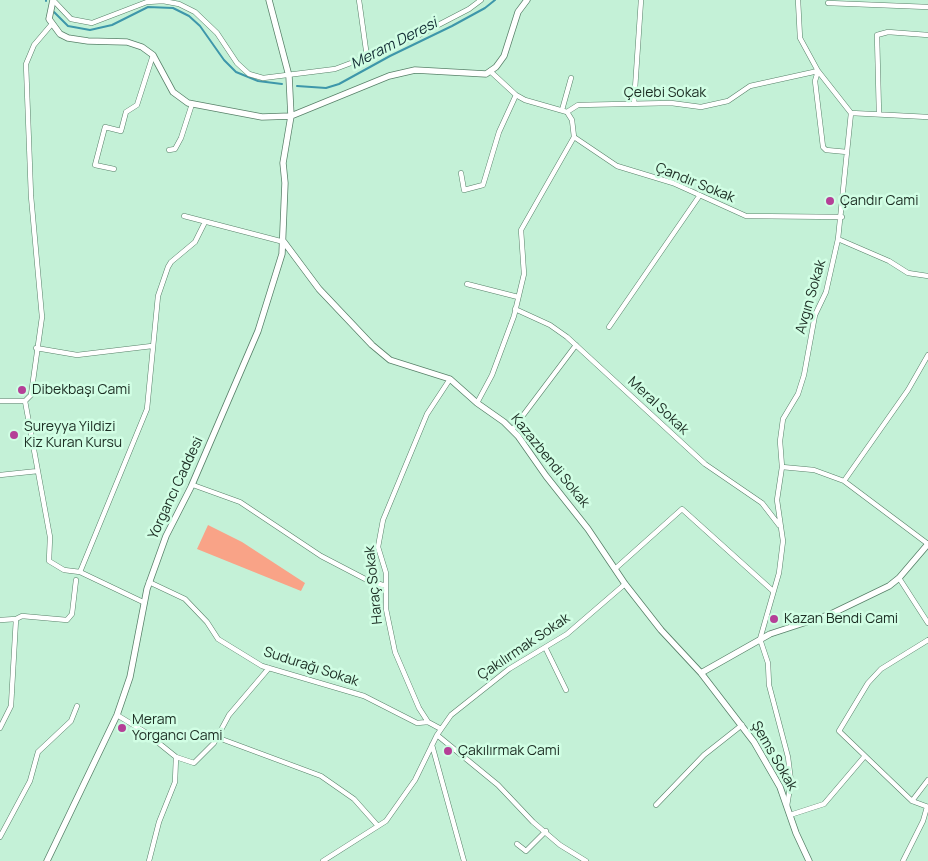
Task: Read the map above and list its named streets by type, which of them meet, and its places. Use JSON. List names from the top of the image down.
{
  "streets": {
    "street": [
      "Çelebi Sokak",
      "Çandır Sokak",
      "Avgın Sokak",
      "Meral Sokak",
      "Kazazbendi Sokak",
      "Yorgancı Caddesi",
      "Haraç Sokak",
      "Çakılırmak Sokak",
      "Sudurağı Sokak",
      "Şems Sokak"
    ]
  },
  "crossings": [
    ["Çandır Sokak", "Avgın Sokak"],
    ["Avgın Sokak", "Meral Sokak"],
    ["Kazazbendi Sokak", "Yorgancı Caddesi"],
    ["Kazazbendi Sokak", "Haraç Sokak"],
    ["Kazazbendi Sokak", "Çakılırmak Sokak"],
    ["Kazazbendi Sokak", "Şems Sokak"],
    ["Yorgancı Caddesi", "Sudurağı Sokak"],
    ["Haraç Sokak", "Sudurağı Sokak"]
  ],
  "water": ["Meram Deresi"],
  "places": [
    "Çandır Cami",
    "Dibekbaşı Cami",
    "Sureyya Yildizi Kiz Kuran Kursu",
    "Kazan Bendi Cami",
    "Meram Yorgancı Cami",
    "Çakılırmak Cami"
  ]
}
